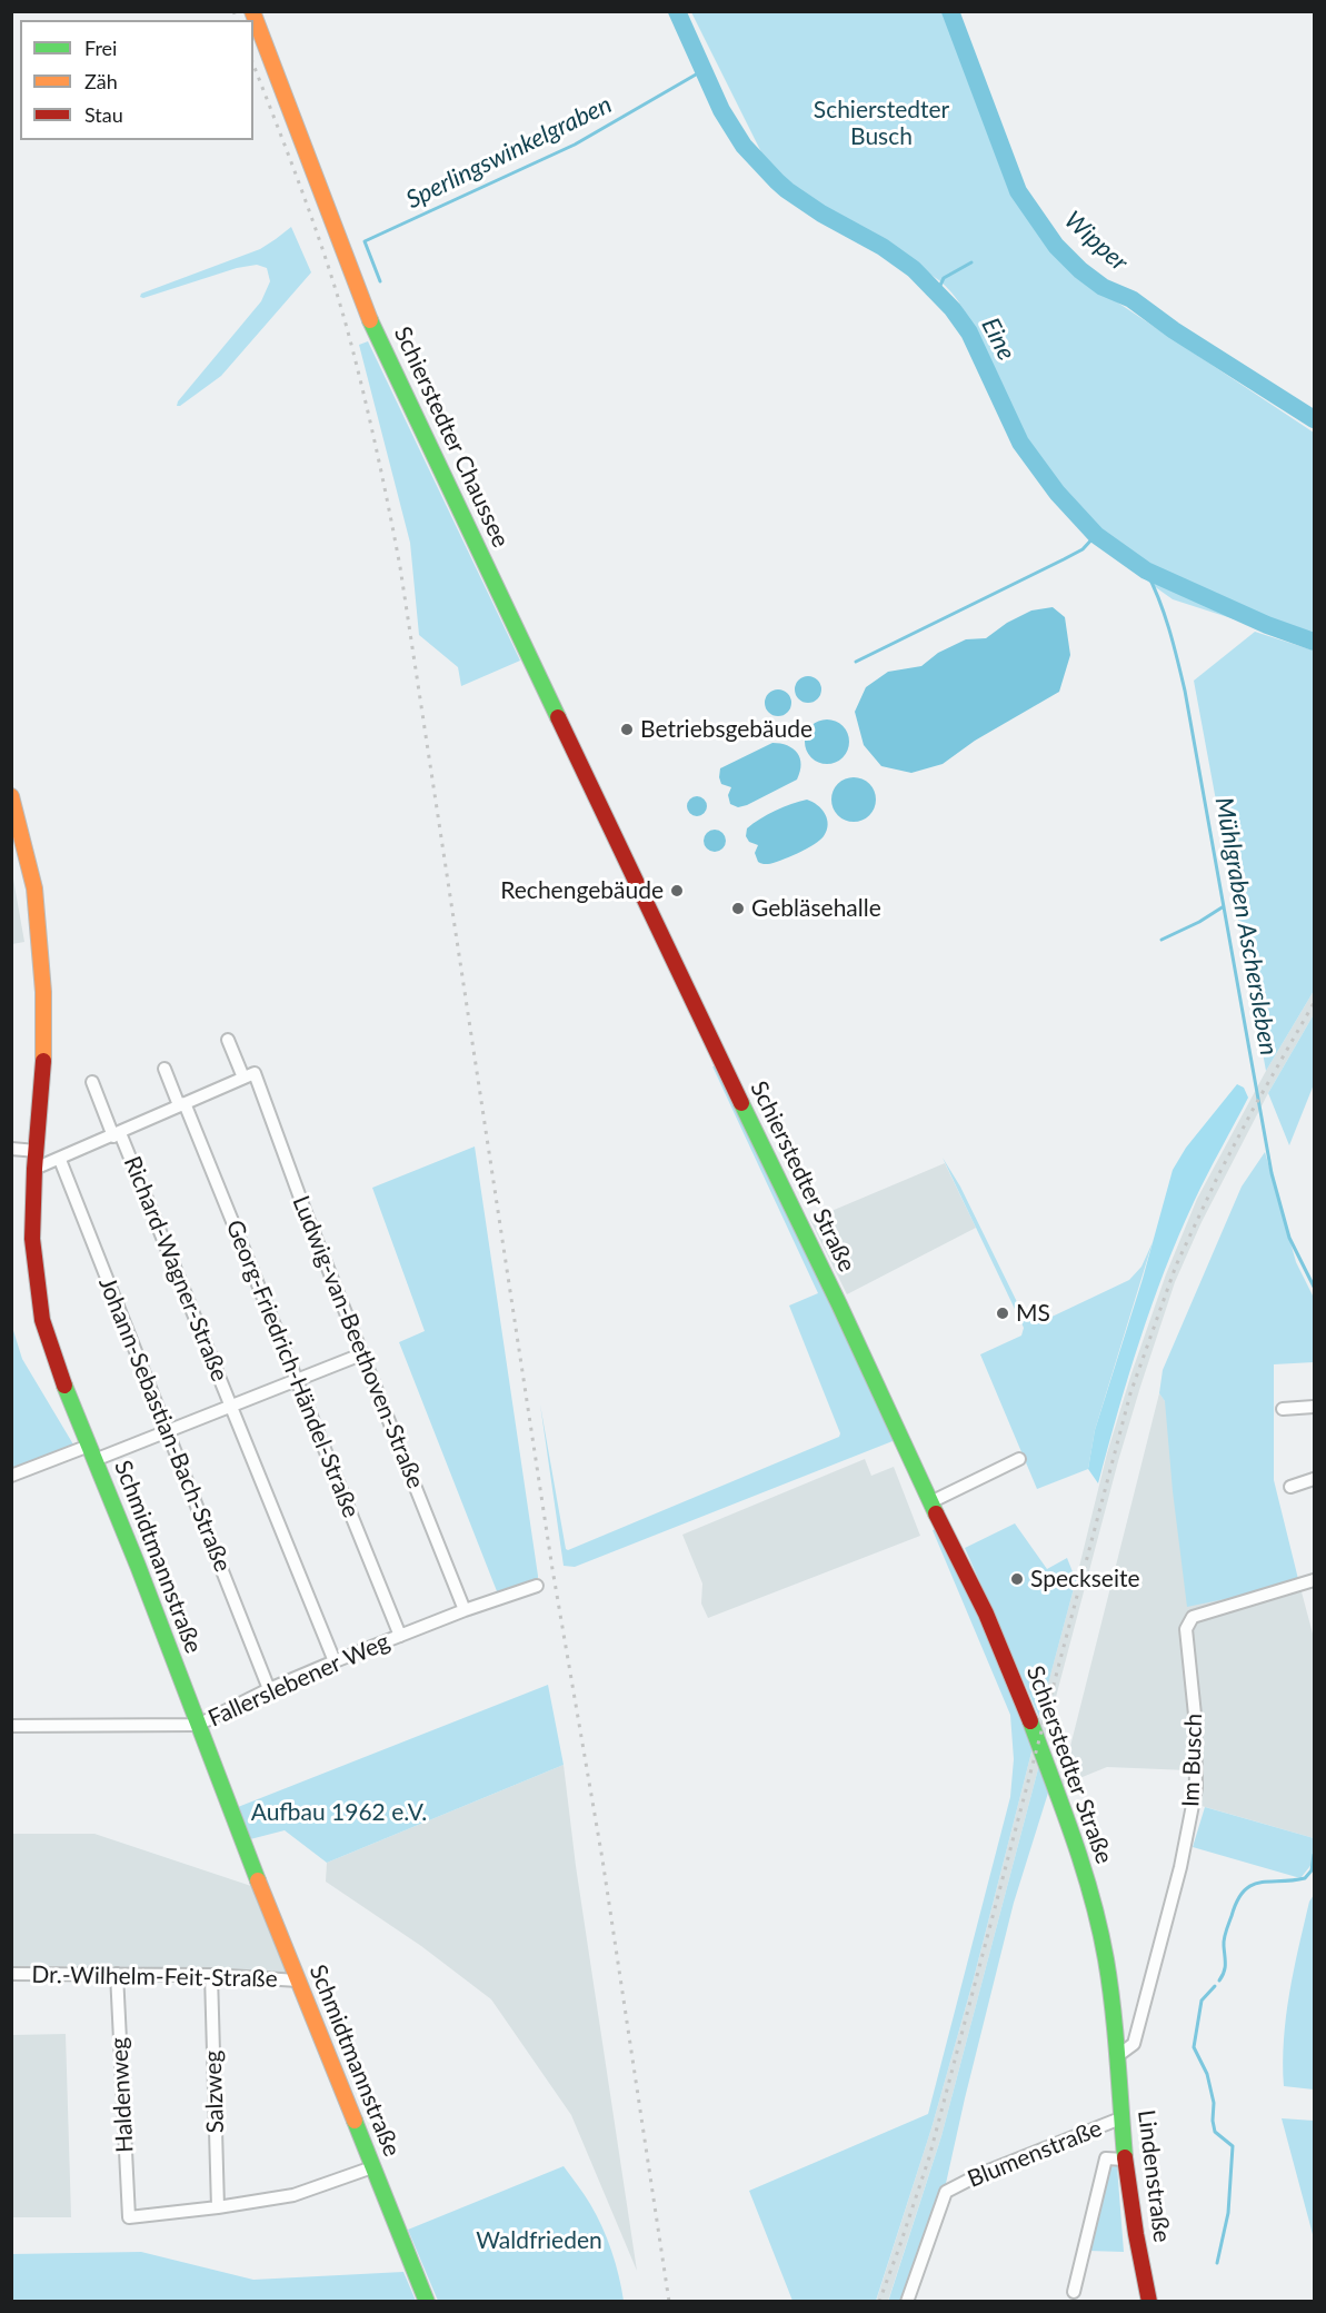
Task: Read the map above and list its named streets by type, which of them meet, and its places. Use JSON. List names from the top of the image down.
{
  "streets": {
    "street": [
      "Schierstedter Chaussee",
      "Schierstedter Straße",
      "Richard-Wagner-Straße",
      "Ludwig-van-Beethoven-Straße",
      "Georg-Friedrich-Händel-Straße",
      "Johann-Sebastian-Bach-Straße",
      "Schmidtmannstraße",
      "Fallerslebener Weg",
      "Im Busch",
      "Dr.-Wilhelm-Feit-Straße",
      "Salzweg",
      "Haldenweg",
      "Blumenstraße",
      "Lindenstraße"
    ]
  },
  "crossings": [
    ["Schierstedter Chaussee", "Schierstedter Straße"],
    ["Schierstedter Straße", "Im Busch"],
    ["Schierstedter Straße", "Lindenstraße"],
    ["Richard-Wagner-Straße", "Ludwig-van-Beethoven-Straße"],
    ["Richard-Wagner-Straße", "Georg-Friedrich-Händel-Straße"],
    ["Richard-Wagner-Straße", "Johann-Sebastian-Bach-Straße"],
    ["Richard-Wagner-Straße", "Schmidtmannstraße"],
    ["Richard-Wagner-Straße", "Fallerslebener Weg"],
    ["Ludwig-van-Beethoven-Straße", "Fallerslebener Weg"],
    ["Georg-Friedrich-Händel-Straße", "Fallerslebener Weg"],
    ["Johann-Sebastian-Bach-Straße", "Fallerslebener Weg"],
    ["Schmidtmannstraße", "Fallerslebener Weg"],
    ["Schmidtmannstraße", "Dr.-Wilhelm-Feit-Straße"],
    ["Im Busch", "Lindenstraße"],
    ["Dr.-Wilhelm-Feit-Straße", "Salzweg"],
    ["Dr.-Wilhelm-Feit-Straße", "Haldenweg"],
    ["Salzweg", "Haldenweg"],
    ["Blumenstraße", "Lindenstraße"]
  ],
  "water": [
    "Sperlingswinkelgraben",
    "Wipper",
    "Eine",
    "Mühlgraben Aschersleben"
  ],
  "parks": ["Schierstedter Busch", "Aufbau 1962 e.V.", "Waldfrieden"],
  "places": [
    "Betriebsgebäude",
    "Rechengebäude",
    "Gebläsehalle",
    "MS",
    "Speckseite"
  ],
  "legend": ["Frei", "Zäh", "Stau"]
}
